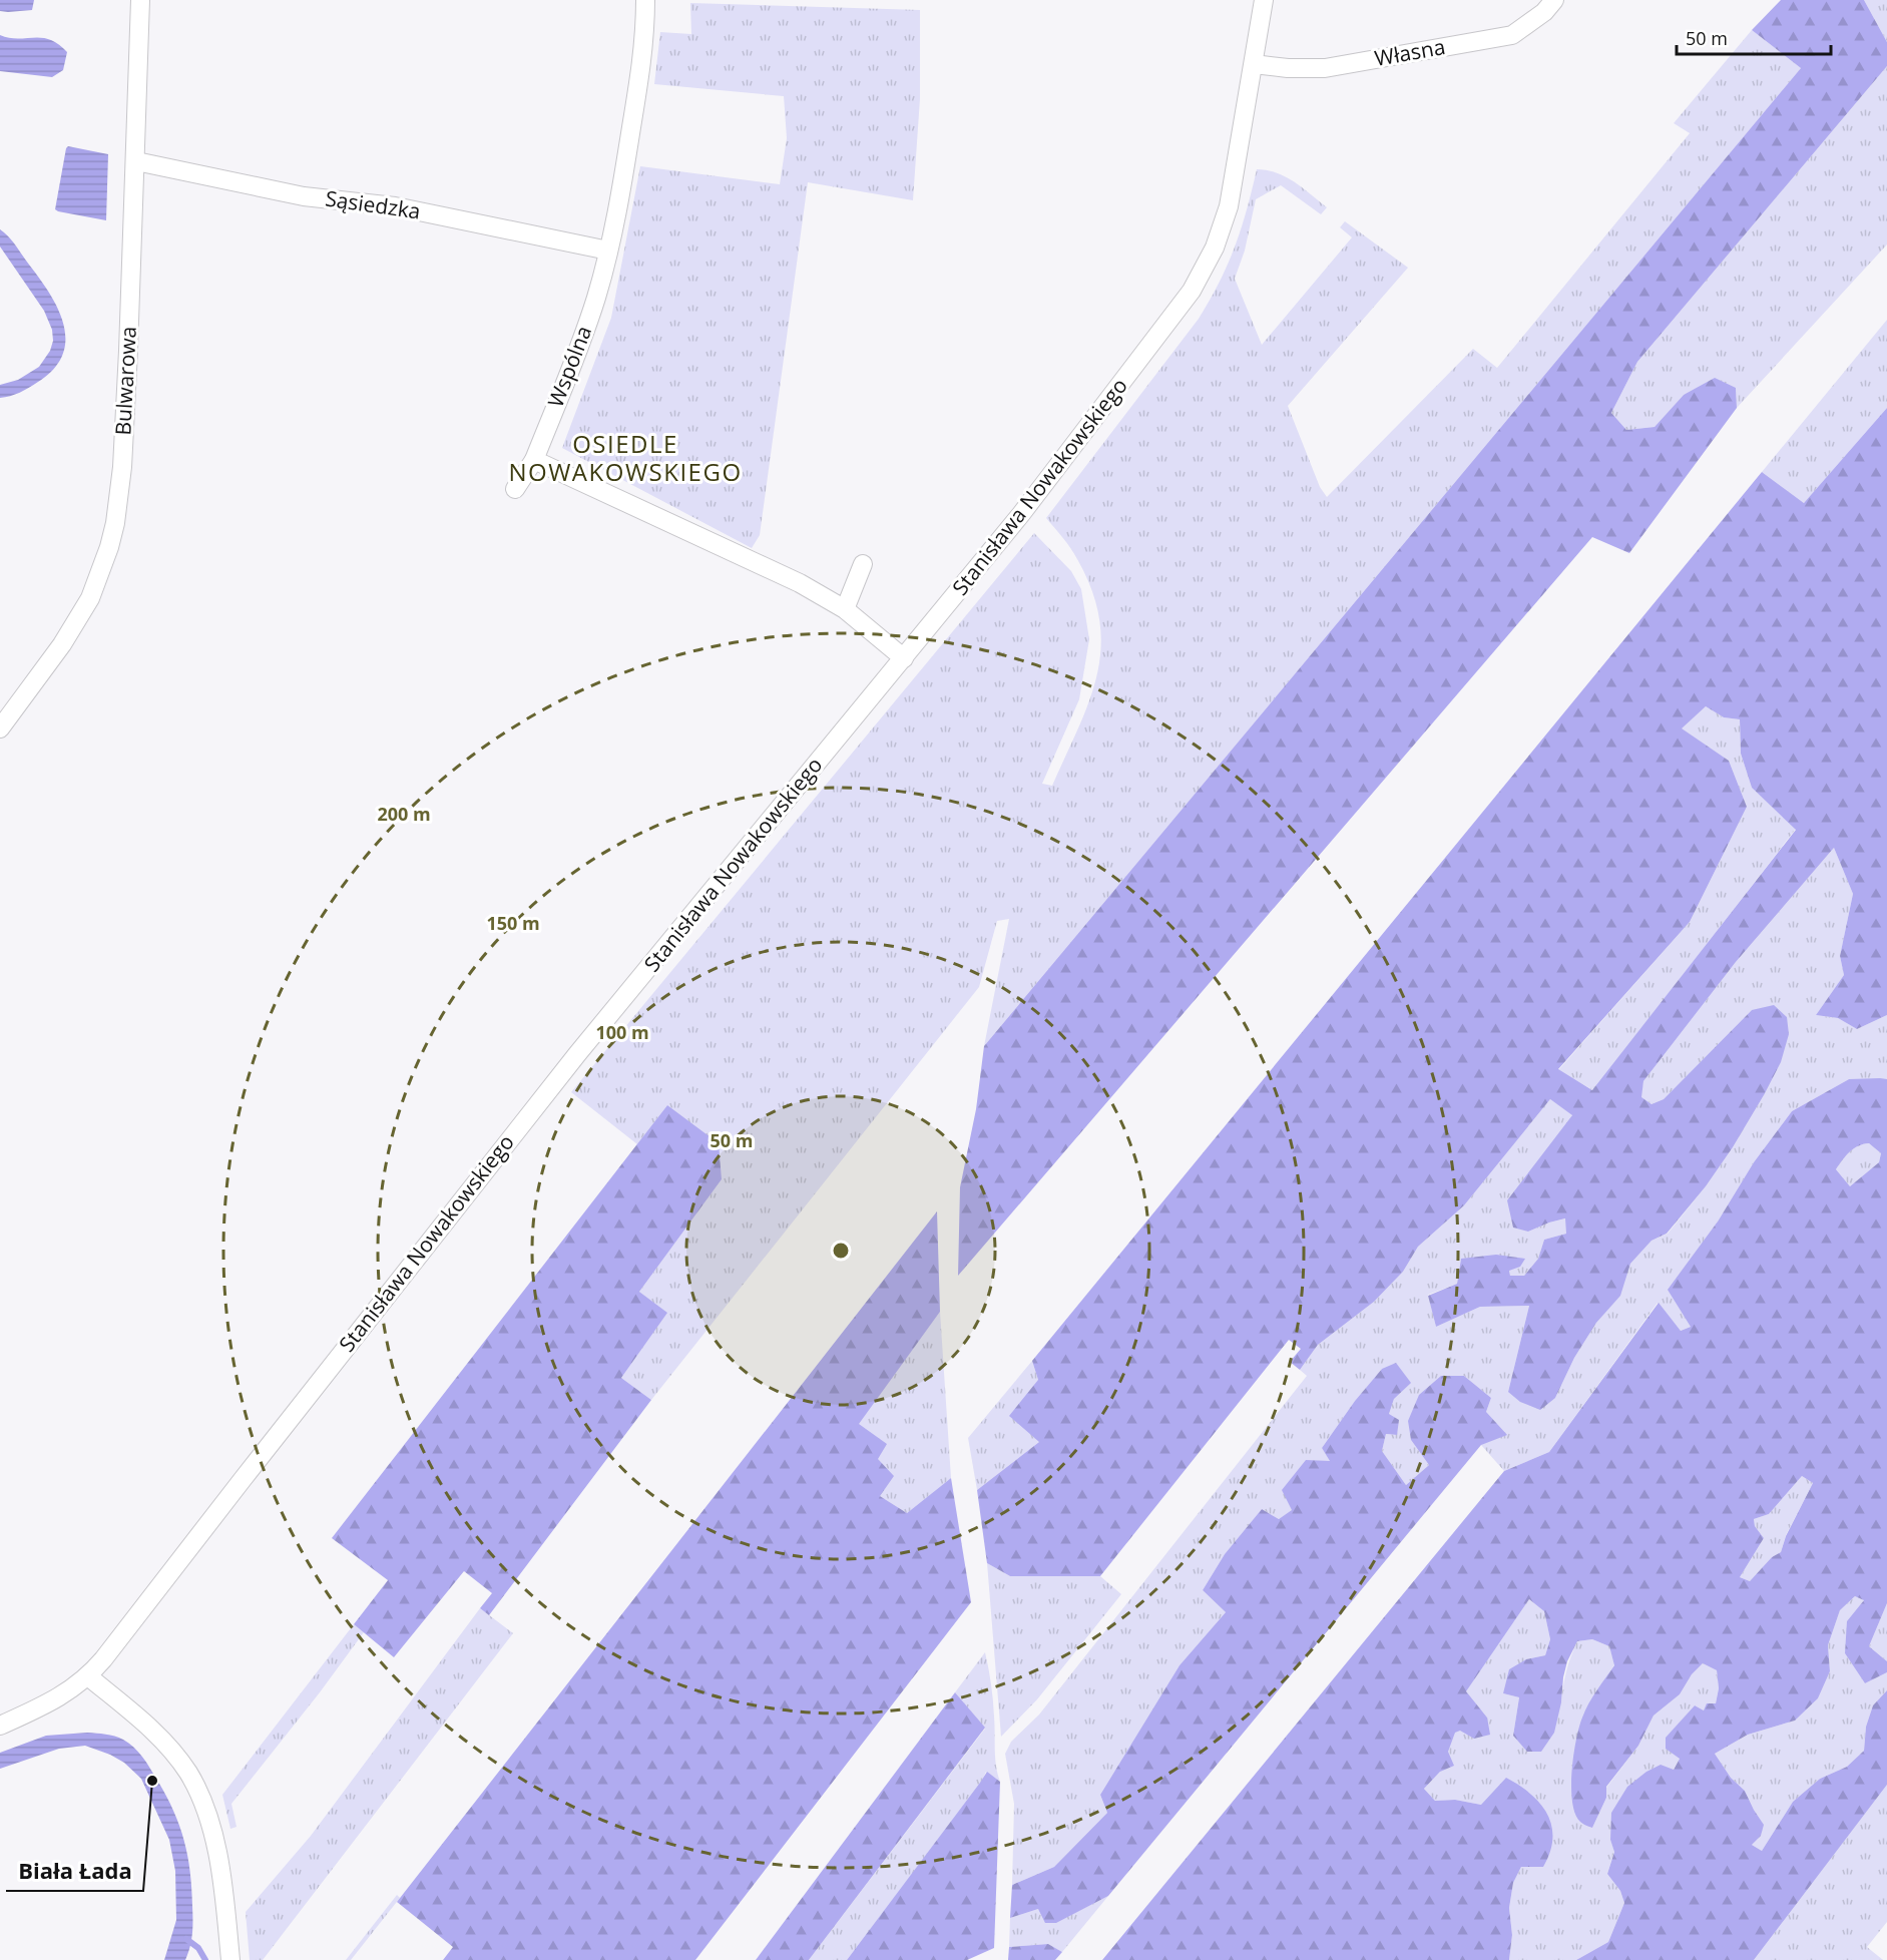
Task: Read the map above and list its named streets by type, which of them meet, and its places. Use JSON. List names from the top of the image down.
{
  "streets": {
    "street": [
      "Własna",
      "Sąsiedzka",
      "Wspólna",
      "Bulwarowa",
      "Stanisława Nowakowskiego"
    ]
  },
  "crossings": [
    ["Własna", "Stanisława Nowakowskiego"],
    ["Sąsiedzka", "Wspólna"],
    ["Sąsiedzka", "Bulwarowa"]
  ],
  "districts": ["OSIEDLE NOWAKOWSKIEGO"],
  "places": ["Biała Łada"],
  "scale_bar": "50 m",
  "rings": [
    "200 m",
    "150 m",
    "100 m",
    "50 m"
  ]
}
